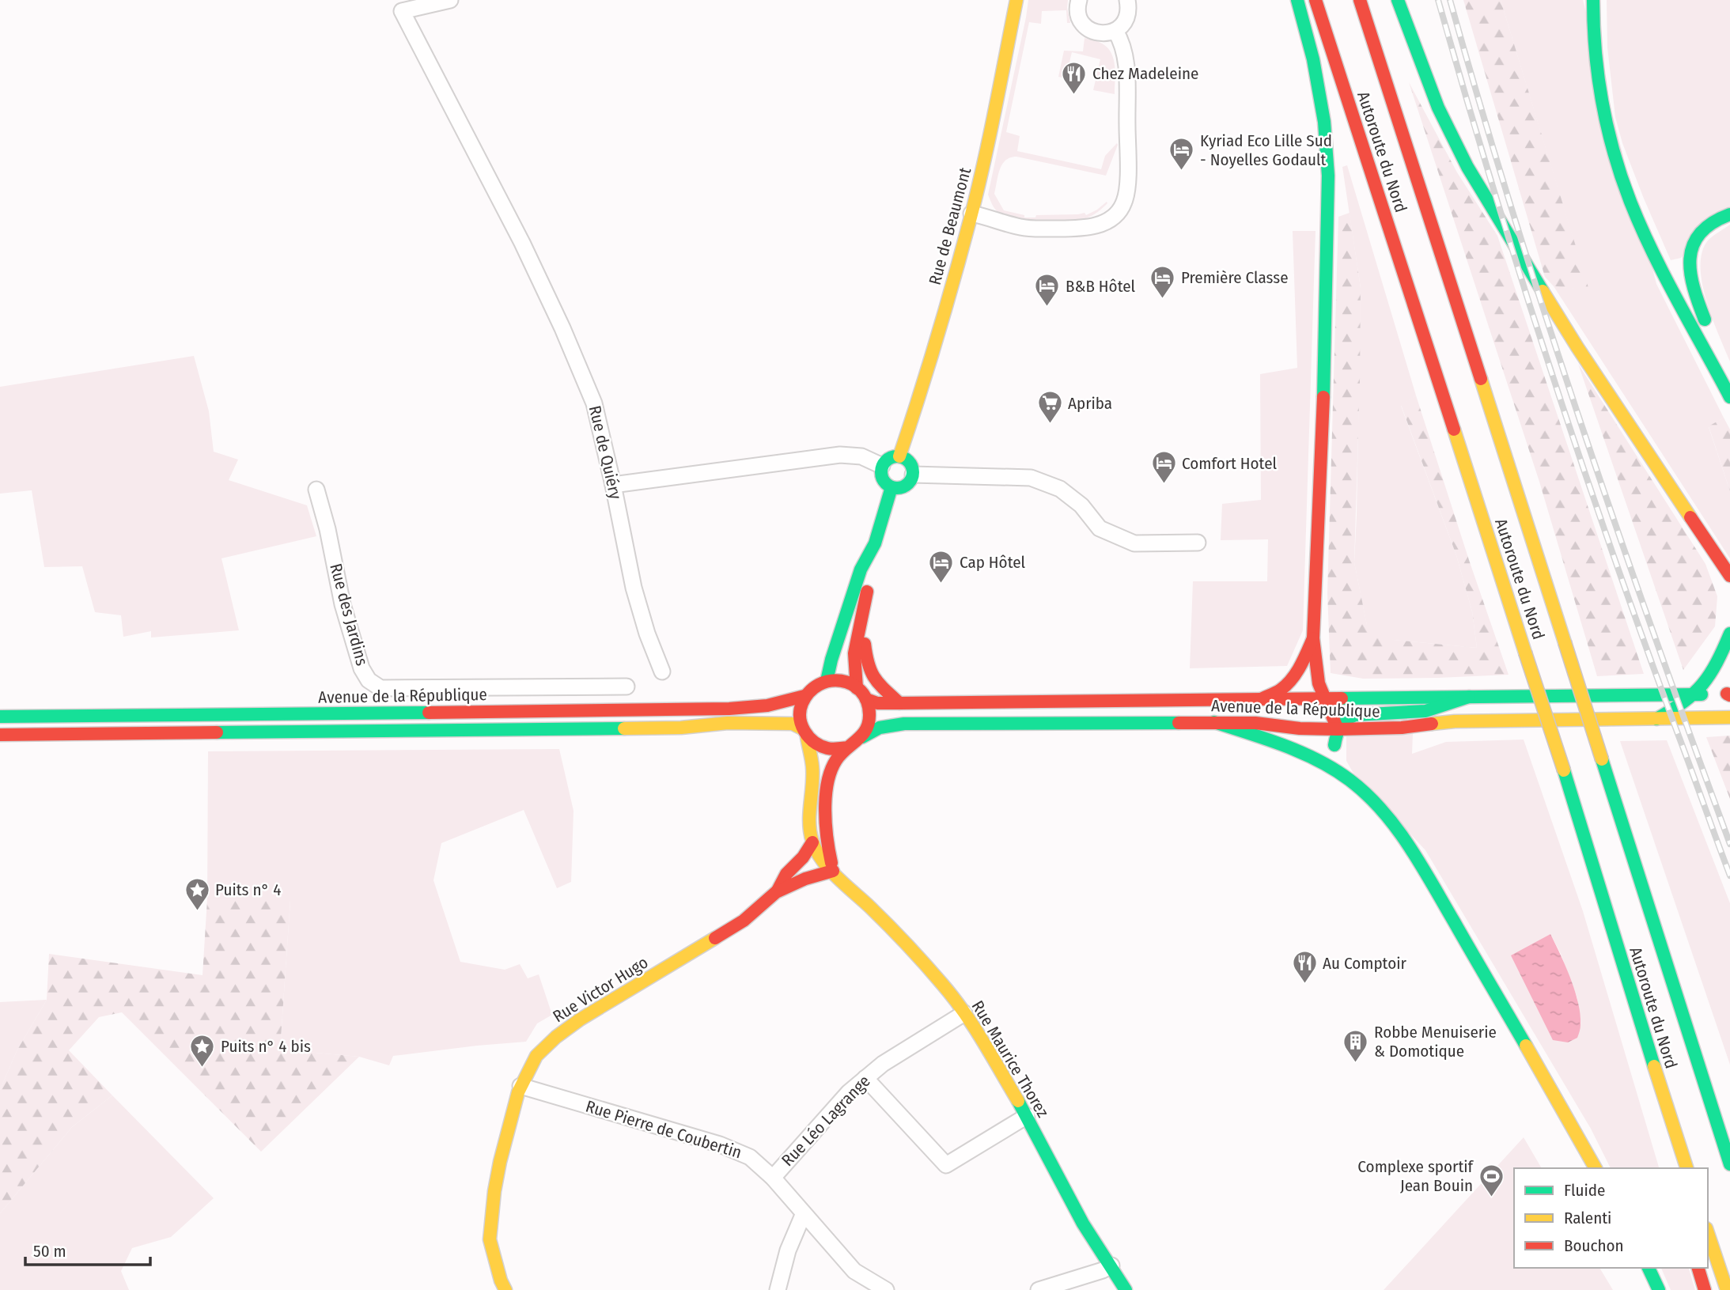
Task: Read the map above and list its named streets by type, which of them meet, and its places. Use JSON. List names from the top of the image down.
{
  "streets": {
    "main road": [
      "Autoroute du Nord",
      "Rue de Beaumont",
      "Avenue de la République",
      "Rue Victor Hugo",
      "Rue Maurice Thorez"
    ],
    "street": [
      "Rue de Quiéry",
      "Rue des Jardins",
      "Rue Léo Lagrange",
      "Rue Pierre de Coubertin"
    ]
  },
  "crossings": [
    ["Rue Victor Hugo", "Rue Maurice Thorez"],
    ["Rue Victor Hugo", "Rue Pierre de Coubertin"],
    ["Rue Maurice Thorez", "Rue Léo Lagrange"],
    ["Rue Léo Lagrange", "Rue Pierre de Coubertin"]
  ],
  "places": {
    "restaurant": ["Chez Madeleine", "Au Comptoir"],
    "hotel": [
      "Kyriad Eco Lille Sud - Noyelles Godault",
      "Première Classe",
      "B&B Hôtel",
      "Comfort Hotel",
      "Cap Hôtel"
    ],
    "supermarket": ["Apriba"],
    "place": ["Puits n° 4", "Puits n° 4 bis"],
    "building": ["Robbe Menuiserie & Domotique"],
    "sports": ["Complexe sportif Jean Bouin"]
  },
  "legend": ["Fluide", "Ralenti", "Bouchon"],
  "scale_bar": "50 m"
}
